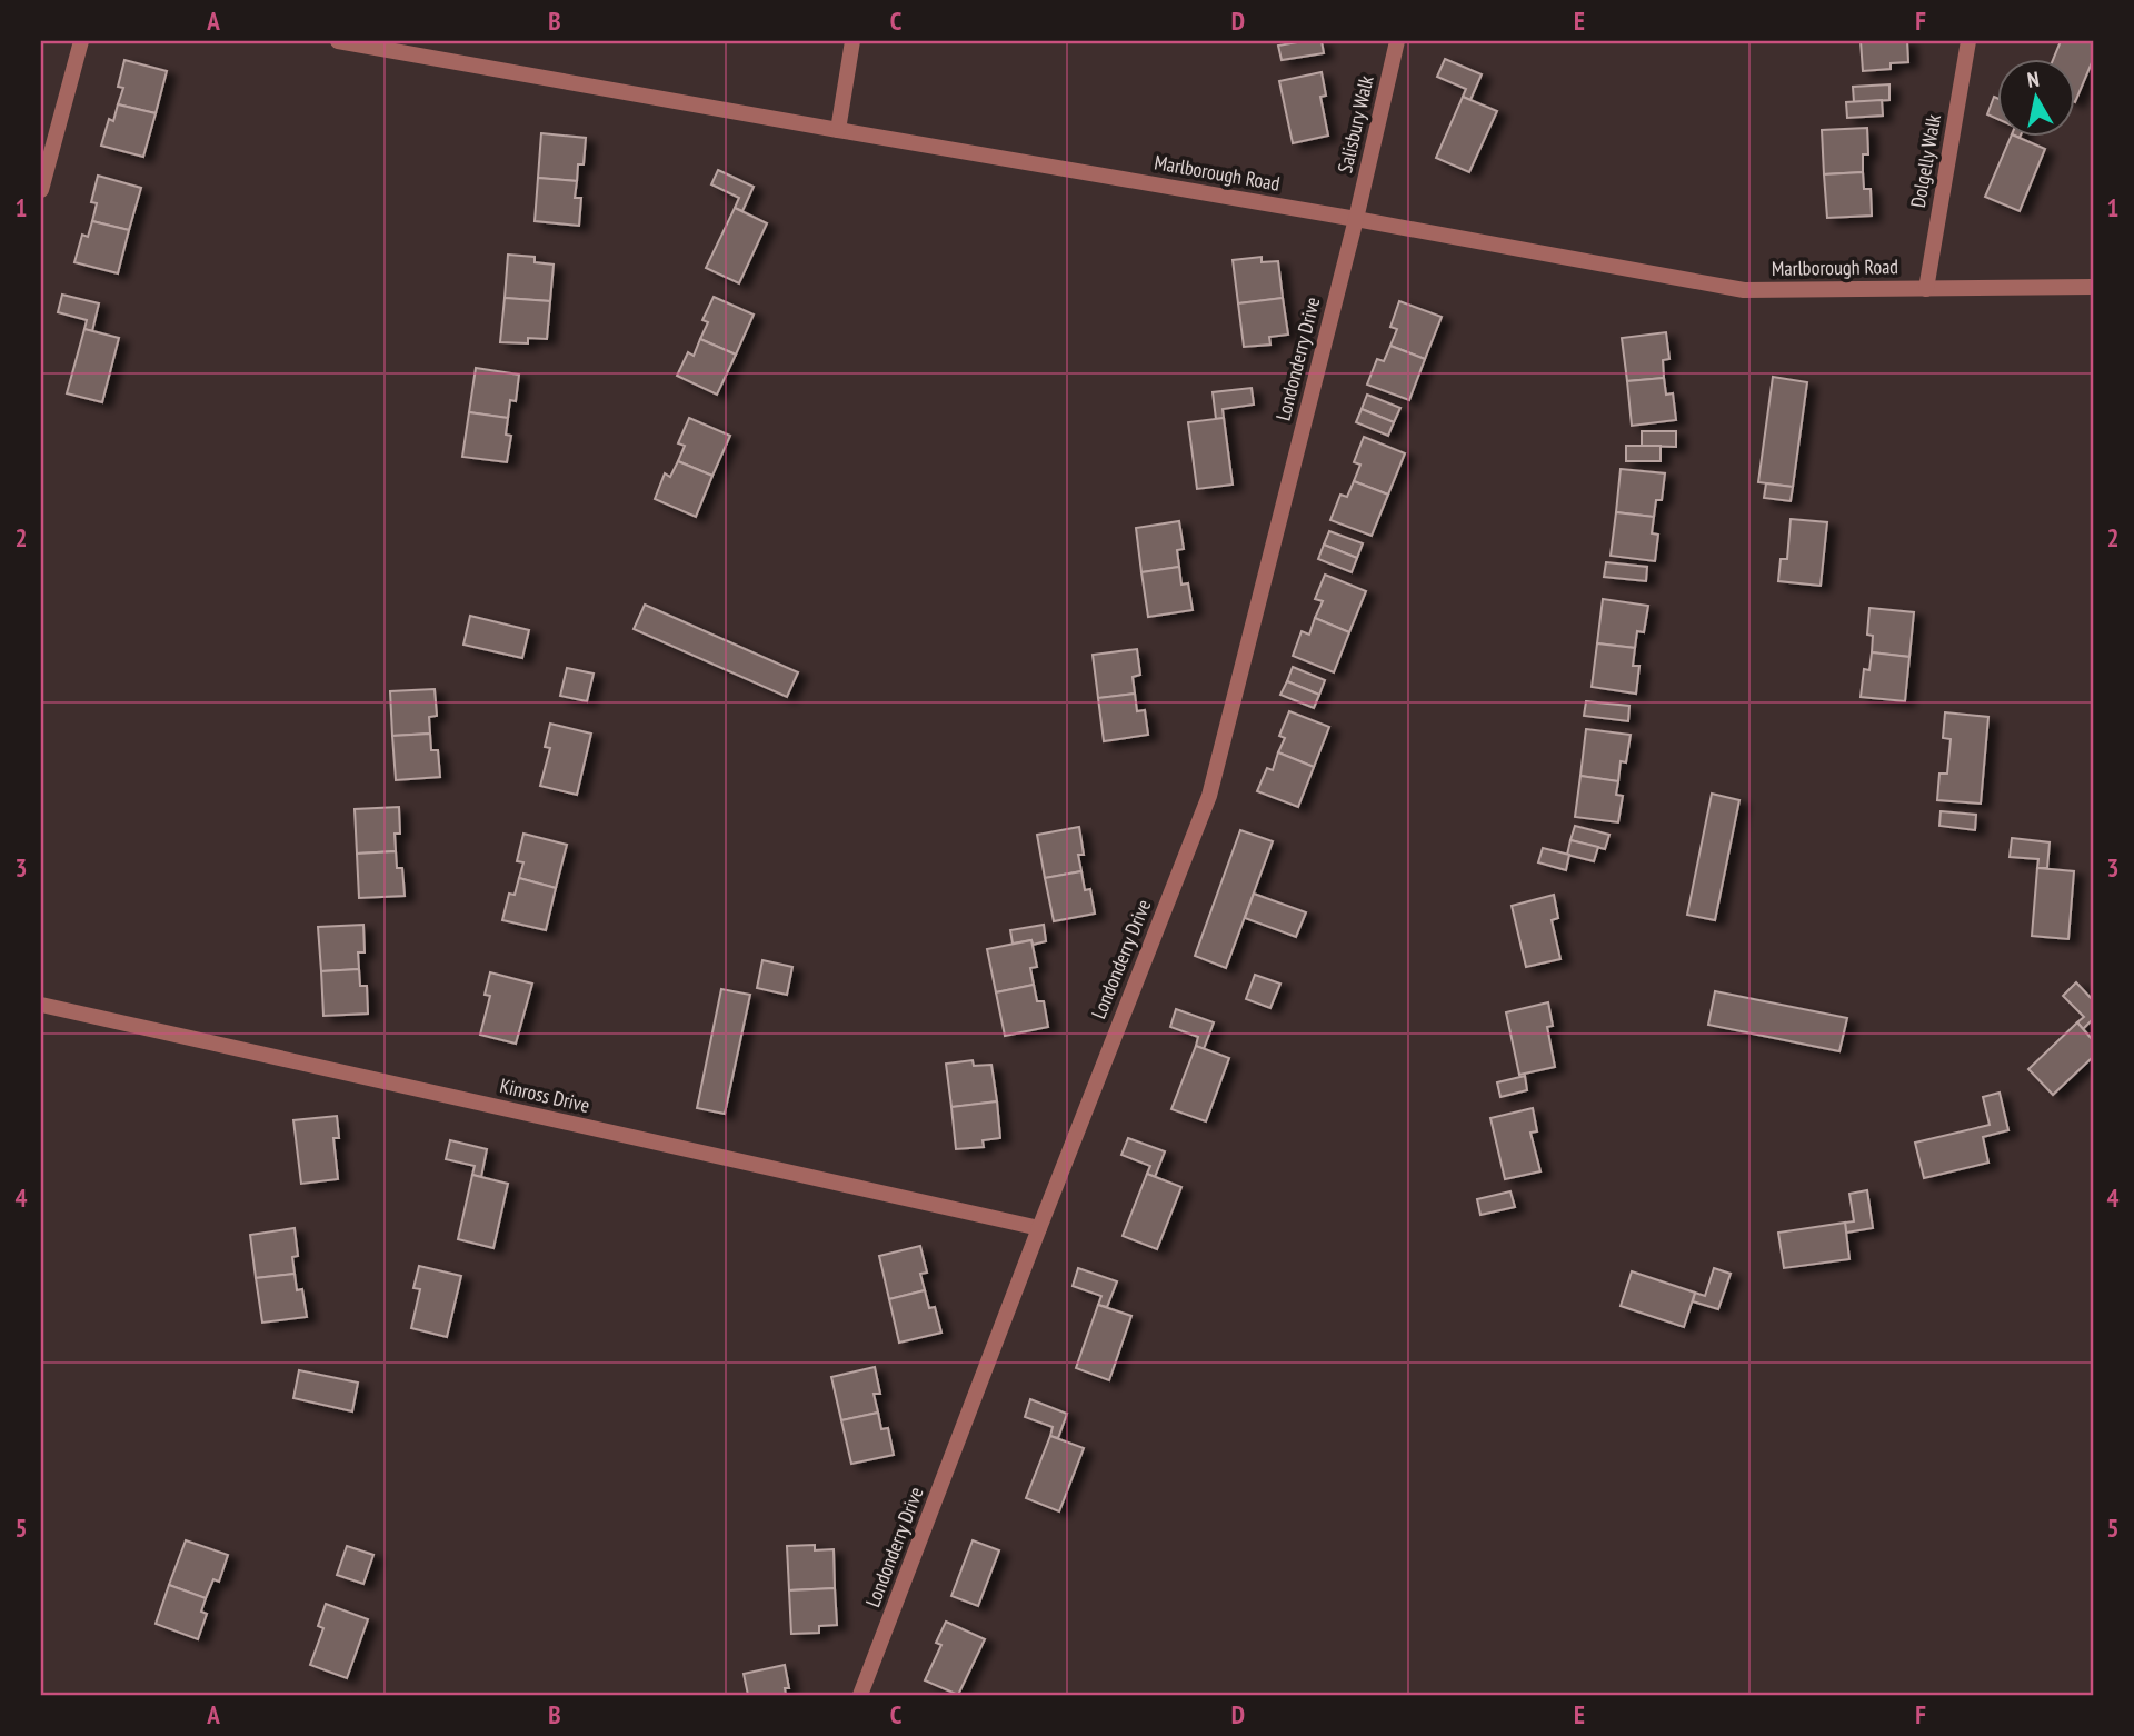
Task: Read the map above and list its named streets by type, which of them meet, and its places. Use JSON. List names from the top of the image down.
{
  "streets": {
    "lane": [
      "Salisbury Walk",
      "Dolgelly Walk",
      "Marlborough Road",
      "Londonderry Drive",
      "Kinross Drive"
    ]
  },
  "crossings": [
    ["Salisbury Walk", "Marlborough Road"],
    ["Salisbury Walk", "Londonderry Drive"],
    ["Dolgelly Walk", "Marlborough Road"],
    ["Marlborough Road", "Londonderry Drive"],
    ["Londonderry Drive", "Kinross Drive"]
  ],
  "north": "top",
  "grid": {
    "columns": [
      "A",
      "B",
      "C",
      "D",
      "E",
      "F"
    ],
    "rows": [
      "1",
      "2",
      "3",
      "4",
      "5"
    ]
  }
}
